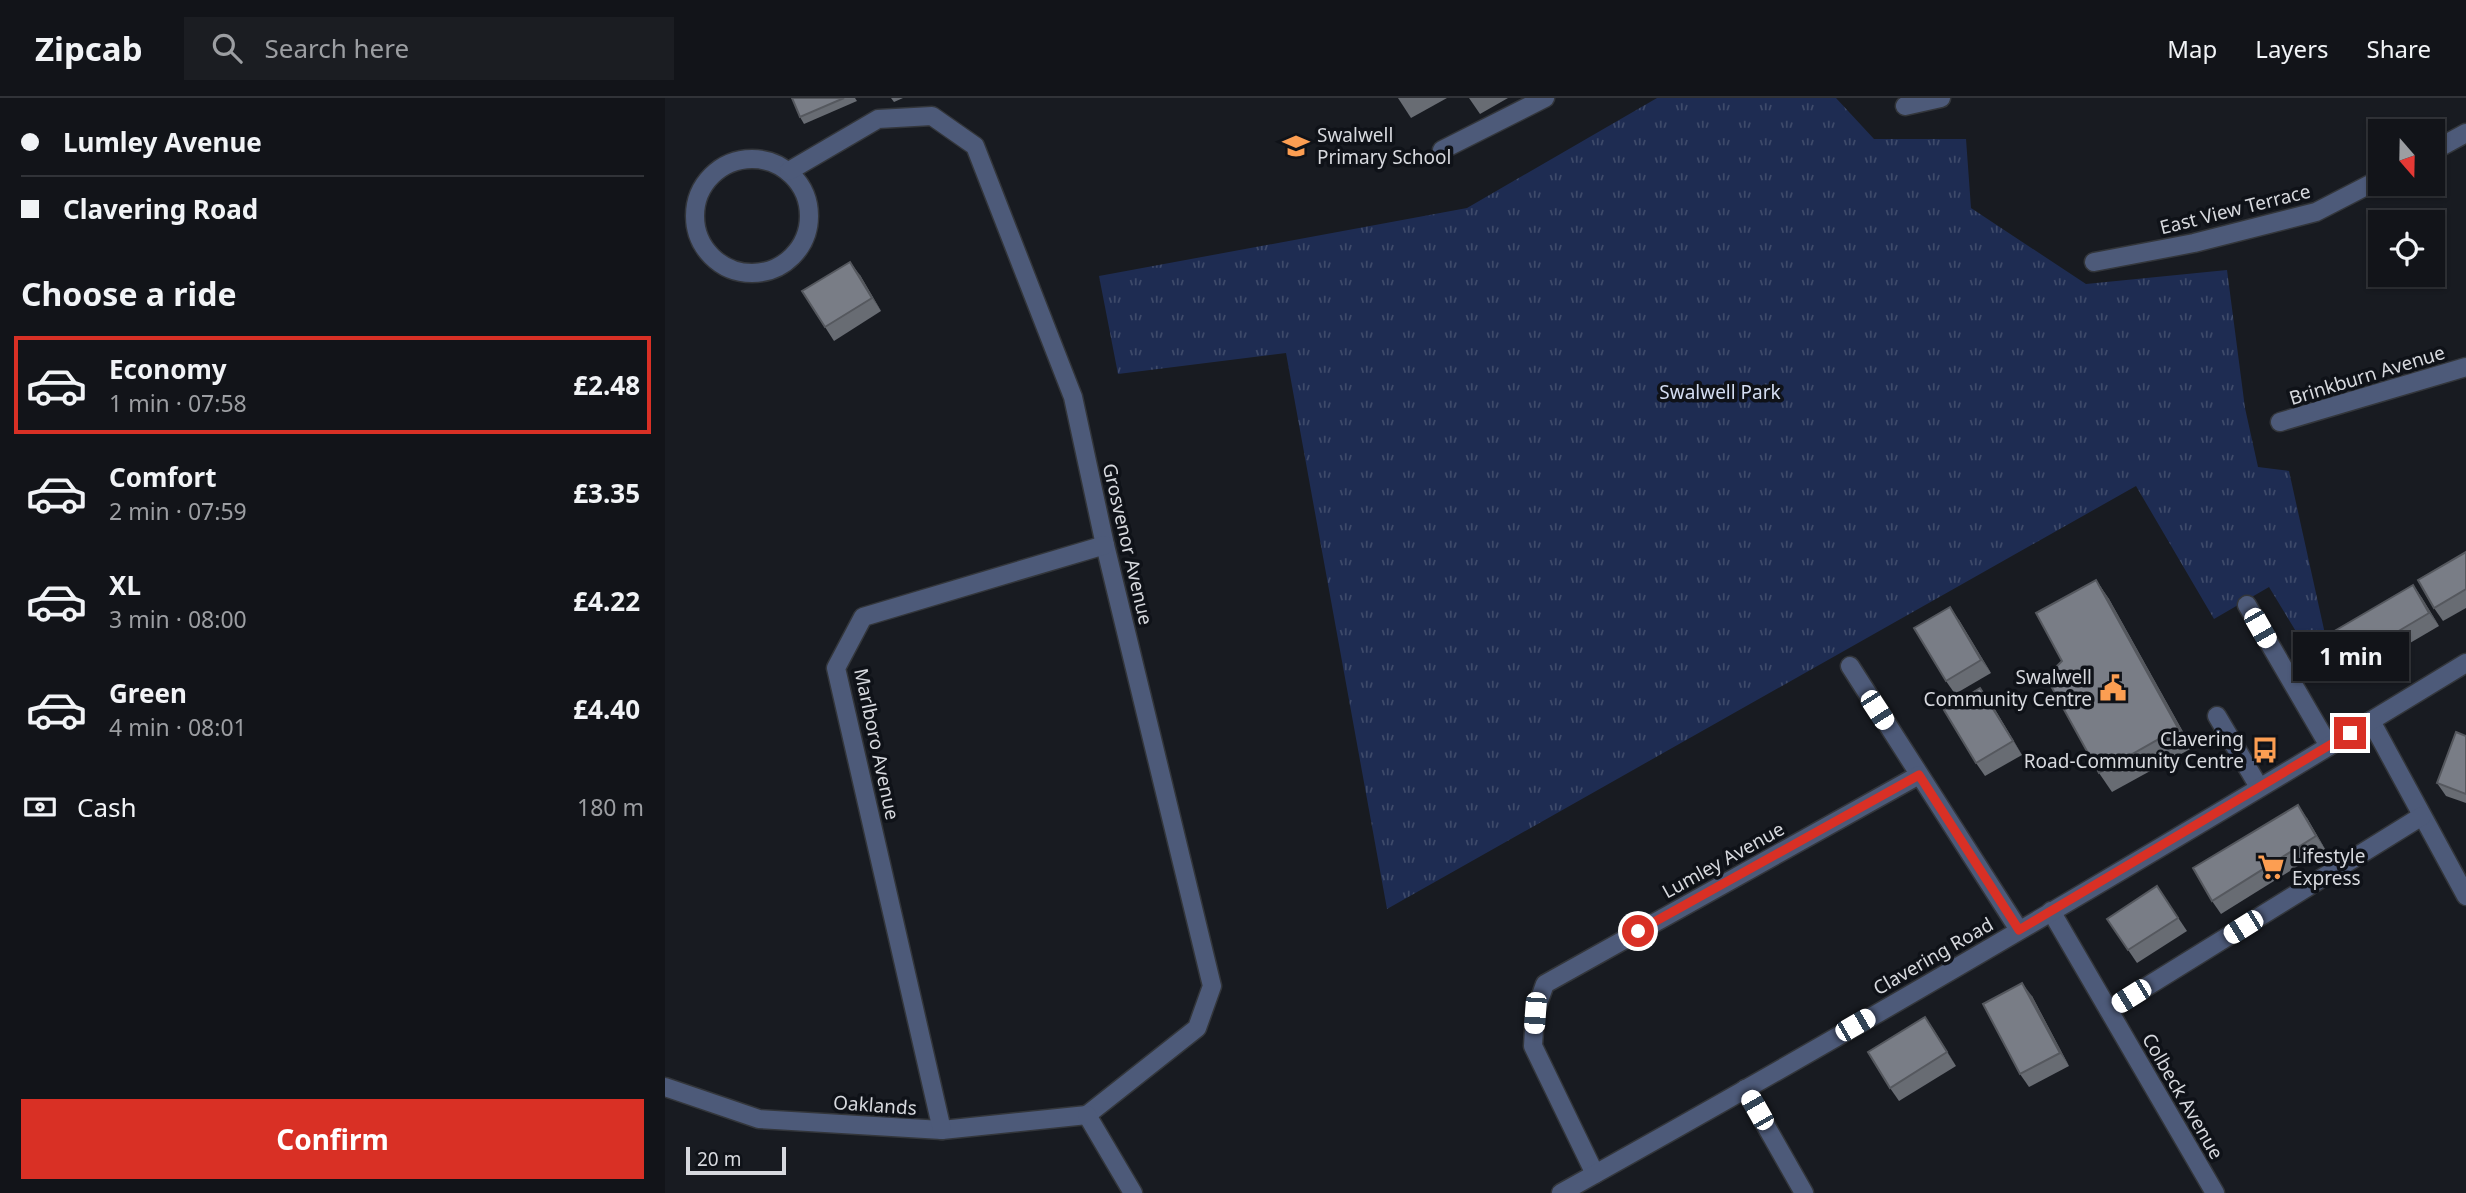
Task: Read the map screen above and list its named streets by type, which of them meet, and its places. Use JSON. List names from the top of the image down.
{
  "streets": {
    "street": [
      "East View Terrace",
      "Brinkburn Avenue",
      "Grosvenor Avenue",
      "Marlboro Avenue",
      "Lumley Avenue",
      "Clavering Road",
      "Colbeck Avenue",
      "Oaklands"
    ]
  },
  "crossings": [
    ["Grosvenor Avenue", "Marlboro Avenue"],
    ["Grosvenor Avenue", "Oaklands"],
    ["Marlboro Avenue", "Oaklands"],
    ["Lumley Avenue", "Clavering Road"],
    ["Clavering Road", "Colbeck Avenue"]
  ],
  "parks": ["Swalwell Park"],
  "places": {
    "school or university": ["Swalwell Primary School"],
    "public building": ["Swalwell Community Centre"],
    "bus stop": ["Clavering Road-Community Centre"],
    "supermarket": ["Lifestyle Express"]
  },
  "scale_bar": "20 m",
  "north": "bottom",
  "page": {
    "header": "Zipcab",
    "search": "Search here",
    "nav": ["Map", "Layers", "Share"],
    "banner": ["Lumley Avenue", "Clavering Road"],
    "heading": "Choose a ride",
    "list": [
      {
        "name": "Economy",
        "note": "1 min · 07:58",
        "value": "£2.48"
      },
      {
        "name": "Comfort",
        "note": "2 min · 07:59",
        "value": "£3.35"
      },
      {
        "name": "XL",
        "note": "3 min · 08:00",
        "value": "£4.22"
      },
      {
        "name": "Green",
        "note": "4 min · 08:01",
        "value": "£4.40"
      }
    ],
    "bubble": "1 min",
    "pay": ["Cash", "180 m"],
    "buttons": "Confirm",
    "scale": "20 m"
  }
}
